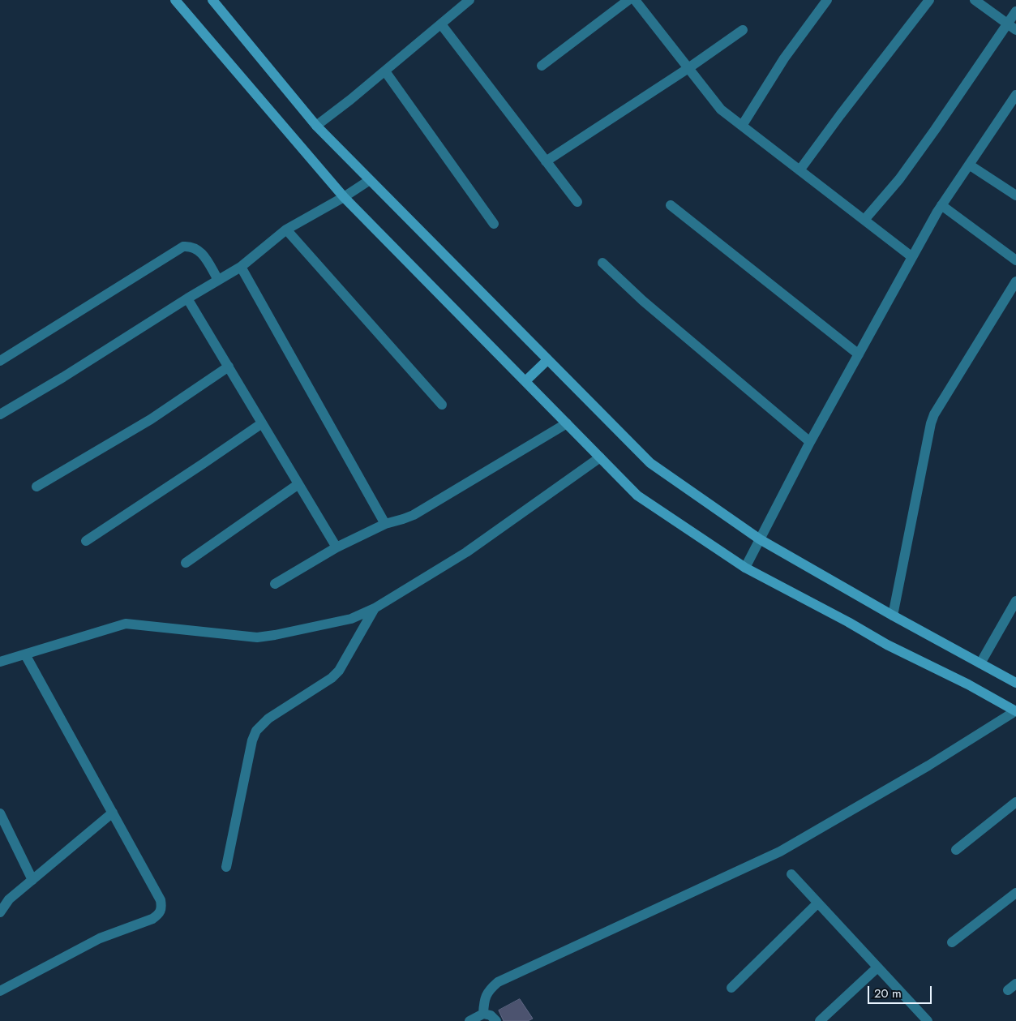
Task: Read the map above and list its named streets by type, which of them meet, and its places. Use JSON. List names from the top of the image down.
{
  "scale_bar": "20 m"
}
